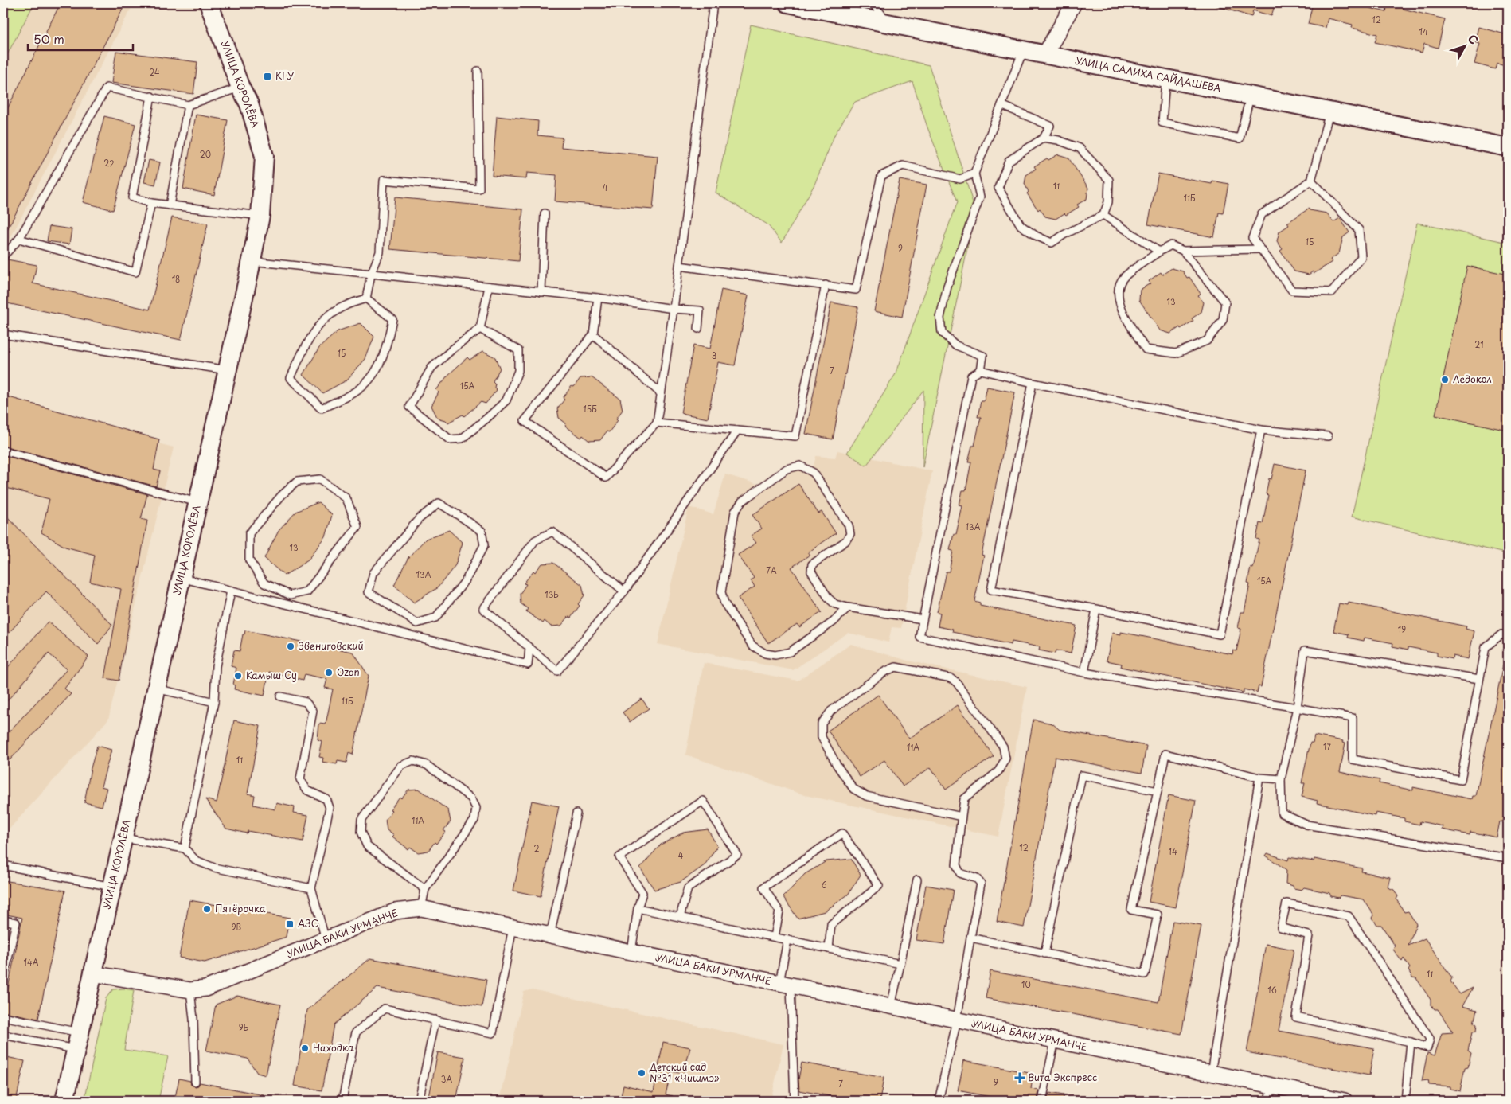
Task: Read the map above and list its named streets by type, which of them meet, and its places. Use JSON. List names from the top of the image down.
{
  "streets": {
    "street": ["УЛИЦА САЛИХА САЙДАШЕВА", "УЛИЦА КОРОЛЁВА", "УЛИЦА БАКИ УРМАНЧЕ"]
  },
  "crossings": [
    ["УЛИЦА КОРОЛЁВА", "УЛИЦА БАКИ УРМАНЧЕ"]
  ],
  "places": {
    "transit": ["КГУ", "АЗС"],
    "other": [
      "Ледокол",
      "Звениговский",
      "Ozon",
      "Камыш Су",
      "Пятёрочка",
      "Находка",
      "Детский сад №31 «Чишмэ»"
    ],
    "health": ["Вита Экспресс"]
  },
  "house_numbers": [
    "12",
    "14",
    "24",
    "20",
    "22",
    "11",
    "4",
    "11Б",
    "15",
    "9",
    "18",
    "13",
    "21",
    "15",
    "3",
    "7",
    "15А",
    "15Б",
    "13А",
    "13",
    "7А",
    "13А",
    "15А",
    "13Б",
    "19",
    "11Б",
    "17",
    "11А",
    "11",
    "11А",
    "12",
    "2",
    "14",
    "4",
    "6",
    "9В",
    "14А",
    "11",
    "10",
    "16",
    "9Б",
    "3А",
    "9",
    "7"
  ],
  "scale_bar": "50 m",
  "north": "top right"
}
